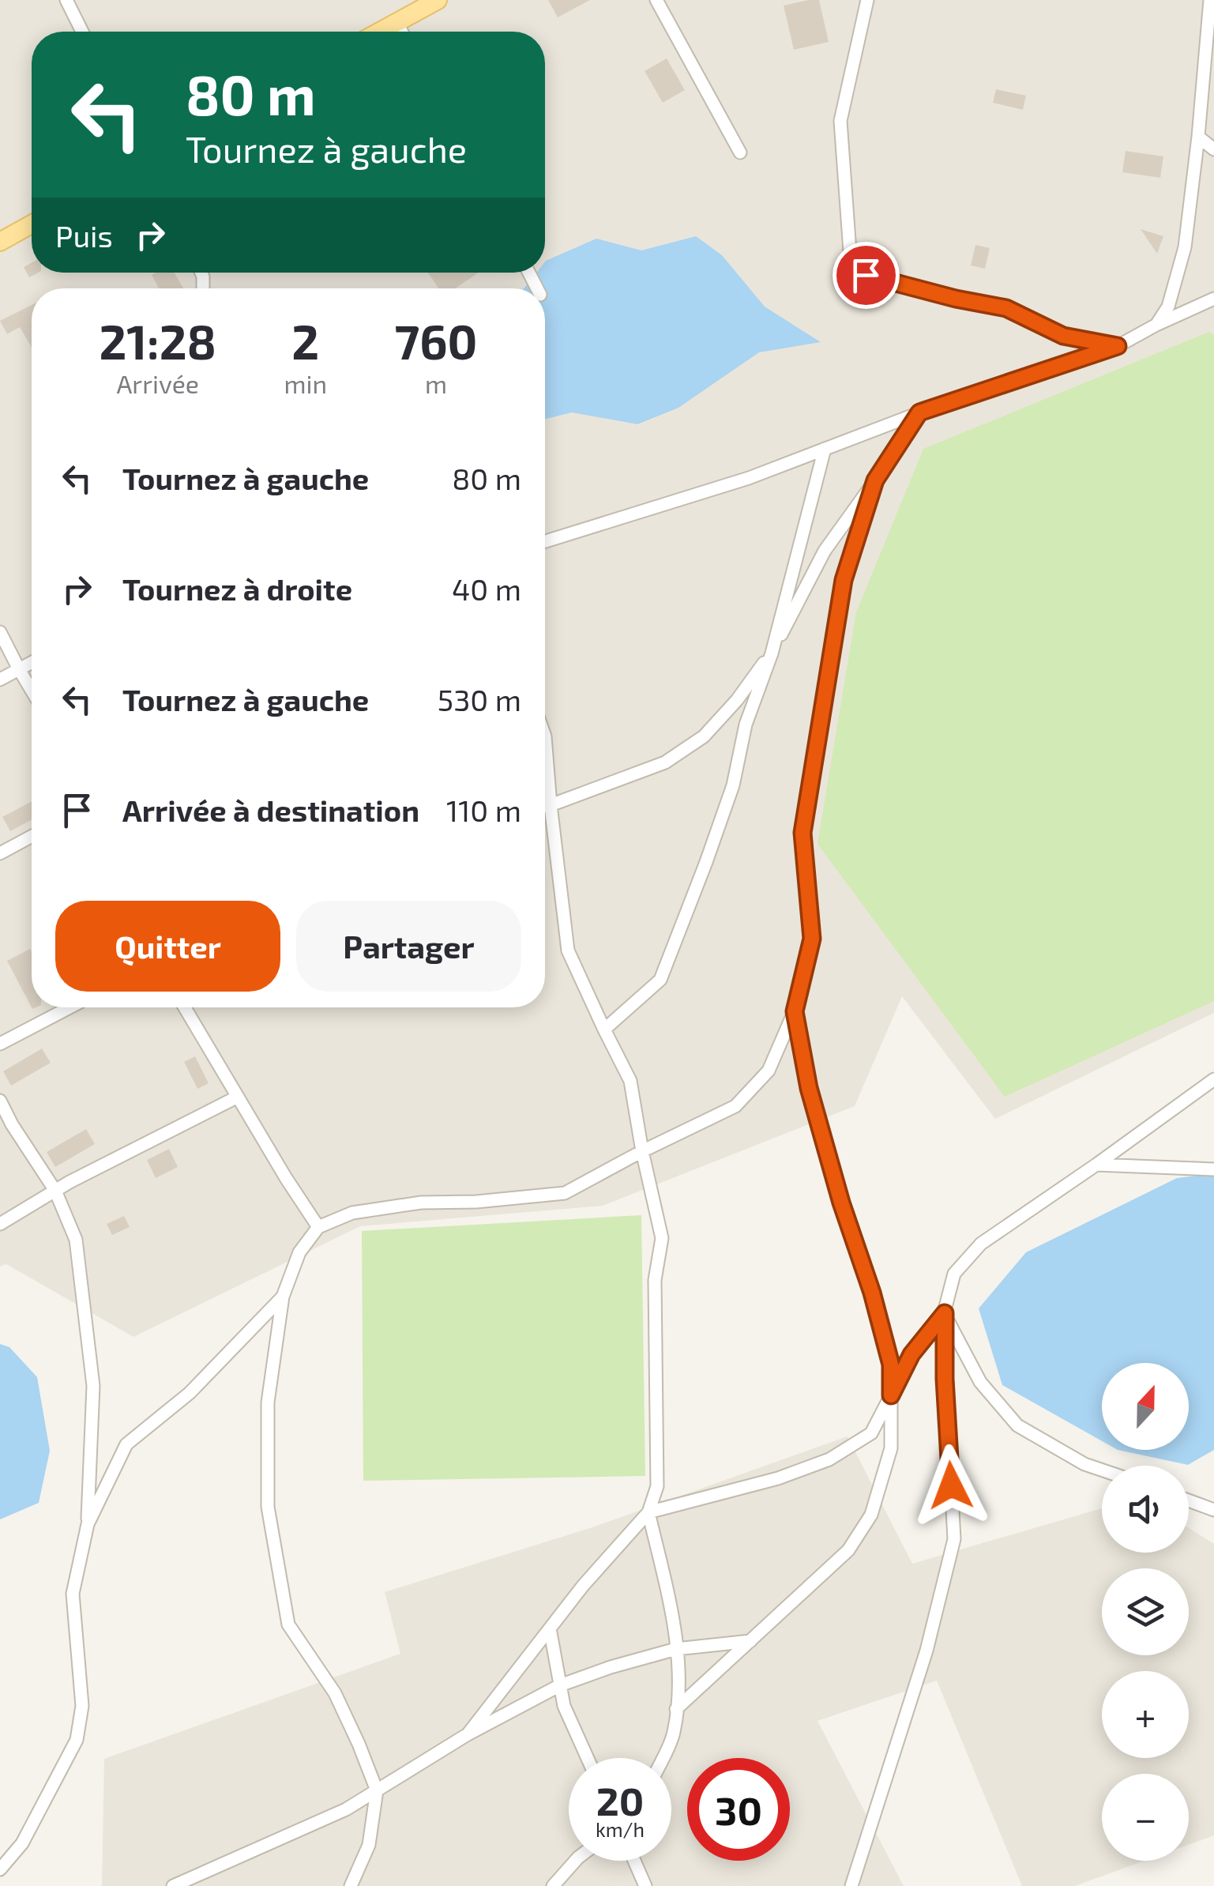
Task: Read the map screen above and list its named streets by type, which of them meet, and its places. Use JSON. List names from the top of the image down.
{
  "north": "top",
  "page": {
    "turn": ["80 m", "Tournez à gauche"],
    "then": "Puis",
    "eta": [
      "21:28",
      "Arrivée",
      "2",
      "min",
      "760",
      "m"
    ],
    "list": [
      {
        "name": "Tournez à gauche",
        "value": "80 m"
      },
      {
        "name": "Tournez à droite",
        "value": "40 m"
      },
      {
        "name": "Tournez à gauche",
        "value": "530 m"
      },
      {
        "name": "Arrivée à destination",
        "value": "110 m"
      }
    ],
    "buttons": ["Quitter", "Partager"],
    "map_buttons": ["+", "−"],
    "speed": "20 km/h",
    "limit": "30"
  }
}
